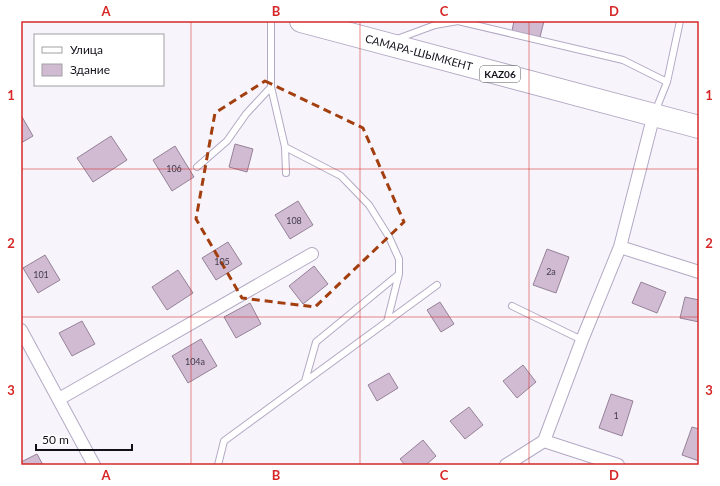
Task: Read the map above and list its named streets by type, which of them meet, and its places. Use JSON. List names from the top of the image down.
{
  "streets": {
    "highway": ["САМАРА-ШЫМКЕНТ", "KАZ06"]
  },
  "house_numbers": [
    "106",
    "108",
    "105",
    "2а",
    "101",
    "104а",
    "1"
  ],
  "legend": ["Улица", "Здание"],
  "scale_bar": "50 m",
  "grid": {
    "columns": [
      "A",
      "B",
      "C",
      "D"
    ],
    "rows": ["1", "2", "3"]
  }
}
